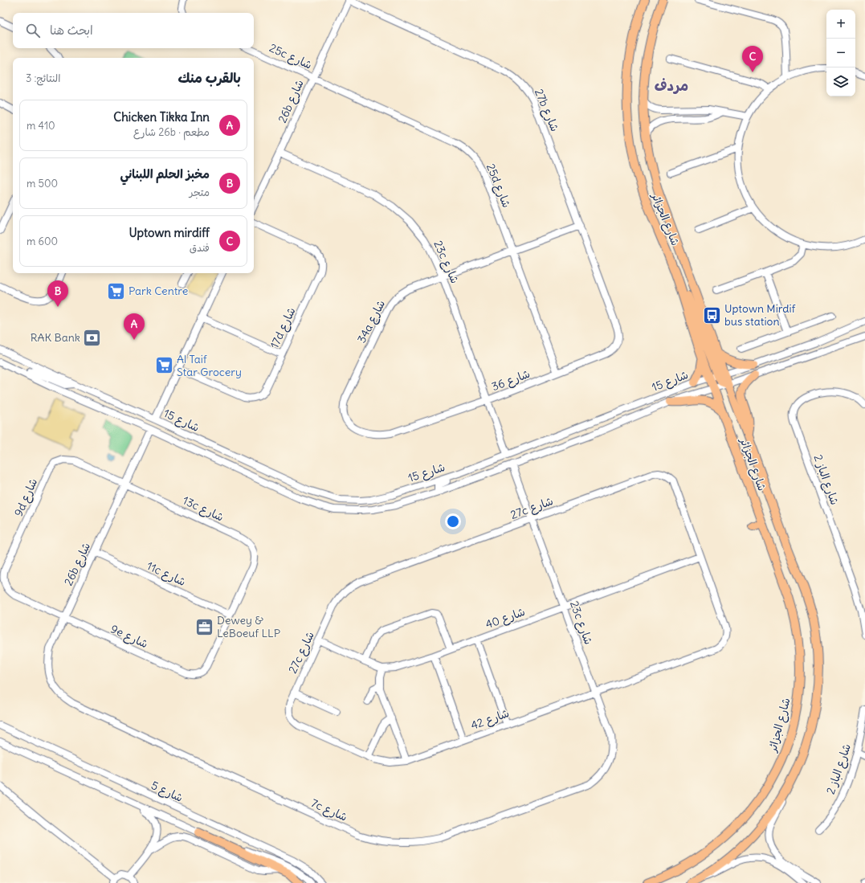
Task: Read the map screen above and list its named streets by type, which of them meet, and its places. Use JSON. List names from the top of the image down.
{
  "streets": {
    "main road": ["شارع الجزائر"],
    "street": [
      "25c شارع",
      "26b شارع",
      "27b شارع",
      "25d شارع",
      "23c شارع",
      "34a شارع",
      "17d شارع",
      "شارع 36",
      "شارع 15",
      "شارع الباز 2",
      "9d شارع",
      "27c شارع",
      "13c شارع",
      "11c شارع",
      "شارع 40",
      "9e شارع",
      "شارع 42",
      "شارع 5",
      "7c شارع"
    ]
  },
  "crossings": [
    ["25c شارع", "26b شارع"],
    ["25c شارع", "25d شارع"],
    ["26b شارع", "27b شارع"],
    ["26b شارع", "25d شارع"],
    ["26b شارع", "23c شارع"],
    ["26b شارع", "شارع 15"],
    ["26b شارع", "9d شارع"],
    ["26b شارع", "13c شارع"],
    ["26b شارع", "11c شارع"],
    ["26b شارع", "9e شارع"],
    ["26b شارع", "7c شارع"],
    ["27b شارع", "34a شارع"],
    ["27b شارع", "شارع 36"],
    ["25d شارع", "34a شارع"],
    ["25d شارع", "شارع 36"],
    ["شارع الجزائر", "شارع 15"],
    ["23c شارع", "34a شارع"],
    ["23c شارع", "شارع 36"],
    ["23c شارع", "شارع 15"],
    ["23c شارع", "27c شارع"],
    ["23c شارع", "شارع 40"],
    ["23c شارع", "شارع 42"],
    ["23c شارع", "7c شارع"],
    ["34a شارع", "شارع 36"],
    ["9d شارع", "13c شارع"],
    ["9d شارع", "9e شارع"],
    ["27c شارع", "شارع 40"],
    ["27c شارع", "شارع 42"],
    ["13c شارع", "11c شارع"],
    ["13c شارع", "9e شارع"],
    ["11c شارع", "9e شارع"]
  ],
  "districts": ["مردف"],
  "places": {
    "supermarket": ["Park Centre", "Al Taif Star Grocery"],
    "bus stop": ["Uptown Mirdif bus station"],
    "bank": ["RAK Bank"],
    "office": ["Dewey & LeBoeuf LLP"]
  },
  "page": {
    "map_buttons": ["+", "−"],
    "search": "ابحث هنا",
    "pins": ["C", "B", "A"],
    "heading": ["بالقرب منك", "النتائج: 3"],
    "list": [
      {
        "mark": "A",
        "name": "Chicken Tikka Inn",
        "note": "مطعم · 26b شارع",
        "value": "410 m"
      },
      {
        "mark": "B",
        "name": "مخبز الحلم اللبناني",
        "note": "متجر",
        "value": "500 m"
      },
      {
        "mark": "C",
        "name": "Uptown mirdiff",
        "note": "فندق",
        "value": "600 m"
      }
    ]
  }
}
